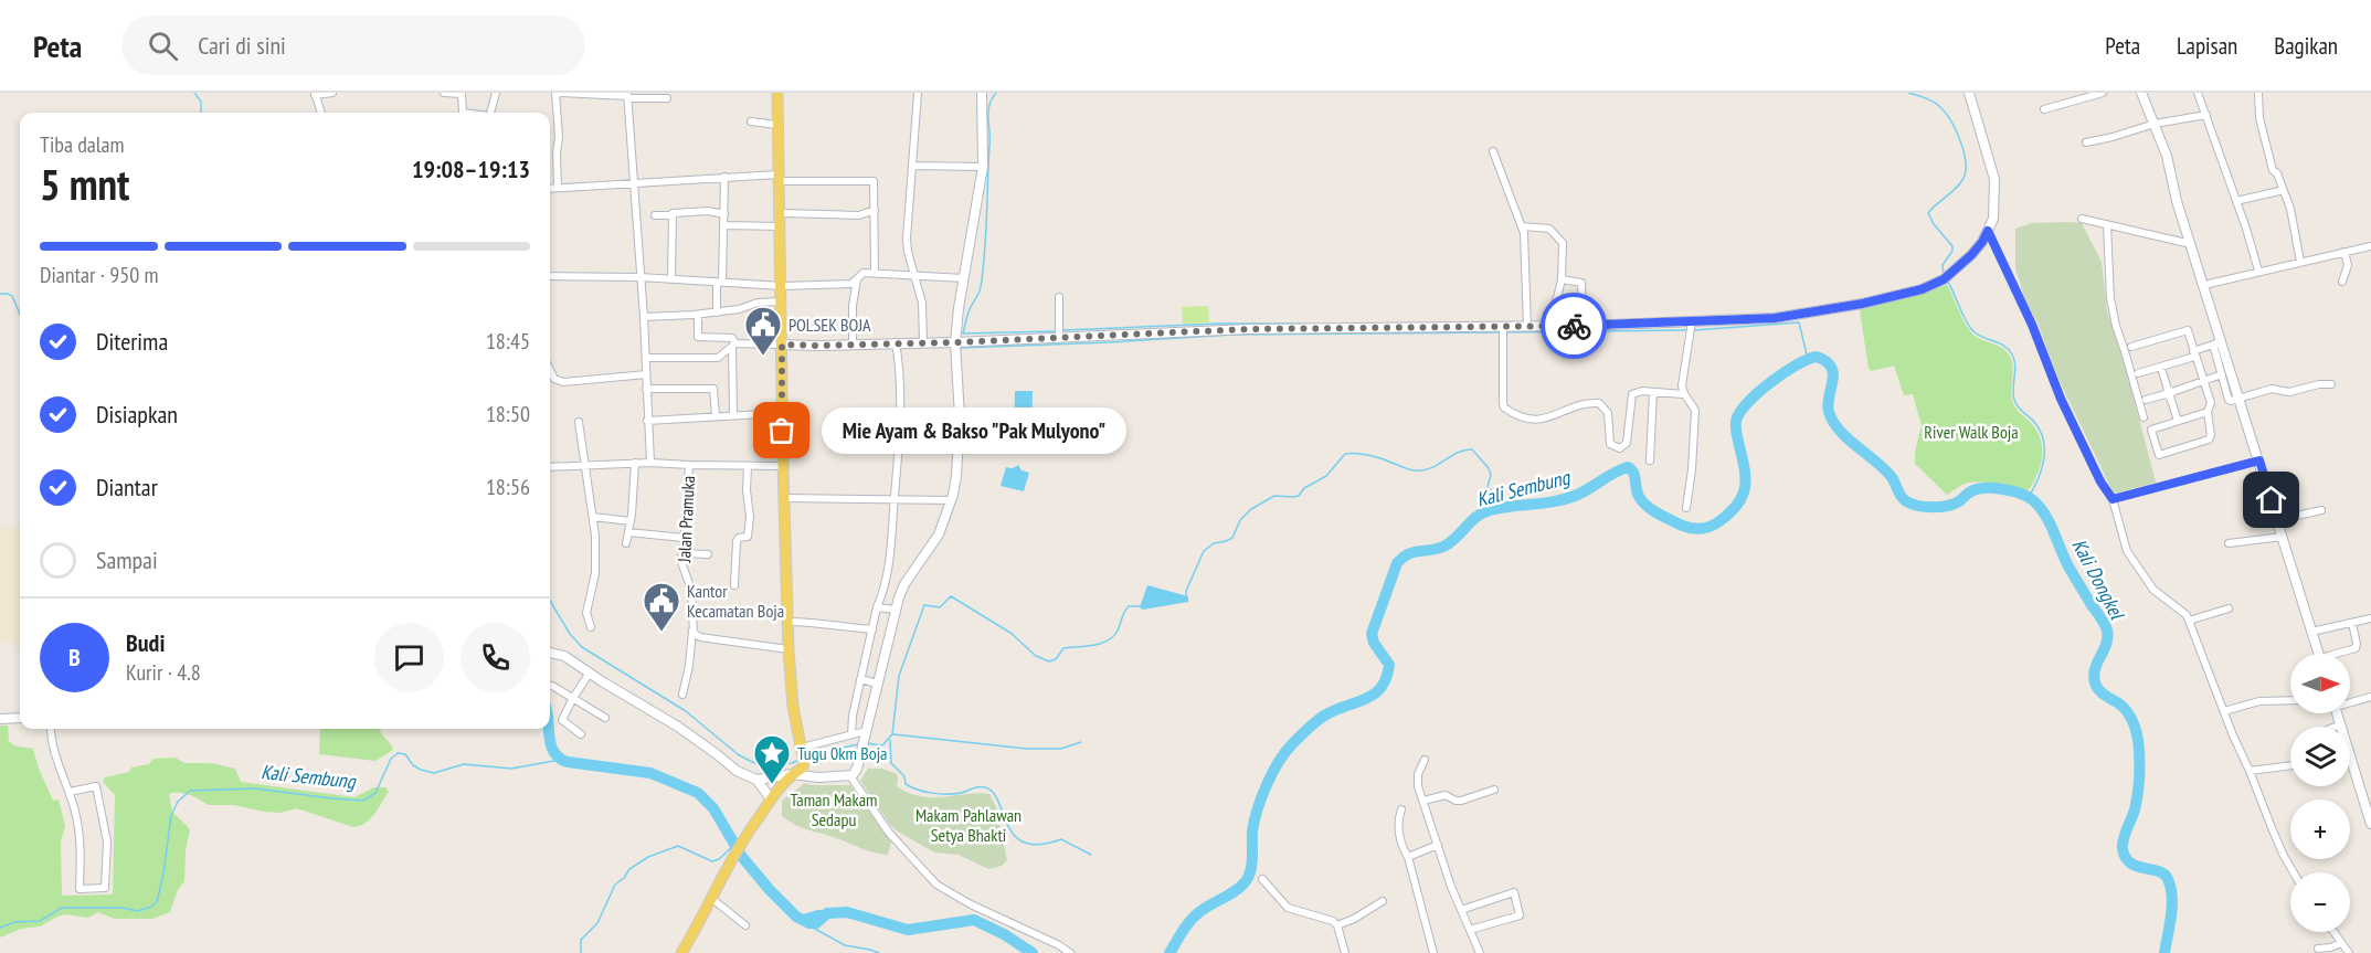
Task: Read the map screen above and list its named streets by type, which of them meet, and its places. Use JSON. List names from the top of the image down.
{
  "streets": {
    "street": ["Jalan Pramuka"]
  },
  "water": ["Kali Sembung", "Kali Dongkel"],
  "parks": ["River Walk Boja", "Taman Makam Sedapu", "Makam Pahlawan Setya Bhakti"],
  "places": {
    "public building": ["POLSEK BOJA", "Kantor Kecamatan Boja"],
    "other": ["Mie Ayam & Bakso \"Pak Mulyono\""],
    "place": ["Tugu 0km Boja"]
  },
  "north": "right",
  "page": {
    "header": "Peta",
    "search": "Cari di sini",
    "nav": ["Peta", "Lapisan", "Bagikan"],
    "heading": ["5 mnt", "Tiba dalam", "19:08–19:13"],
    "panel": ["Budi", "Kurir · 4.8"],
    "bar": "Diantar · 950 m",
    "list": [
      ["Diterima", "18:45"],
      ["Disiapkan", "18:50"],
      ["Diantar", "18:56"],
      "Sampai"
    ],
    "bubble": "Mie Ayam & Bakso \"Pak Mulyono\"",
    "round": "B",
    "map_buttons": ["+", "−"]
  }
}
